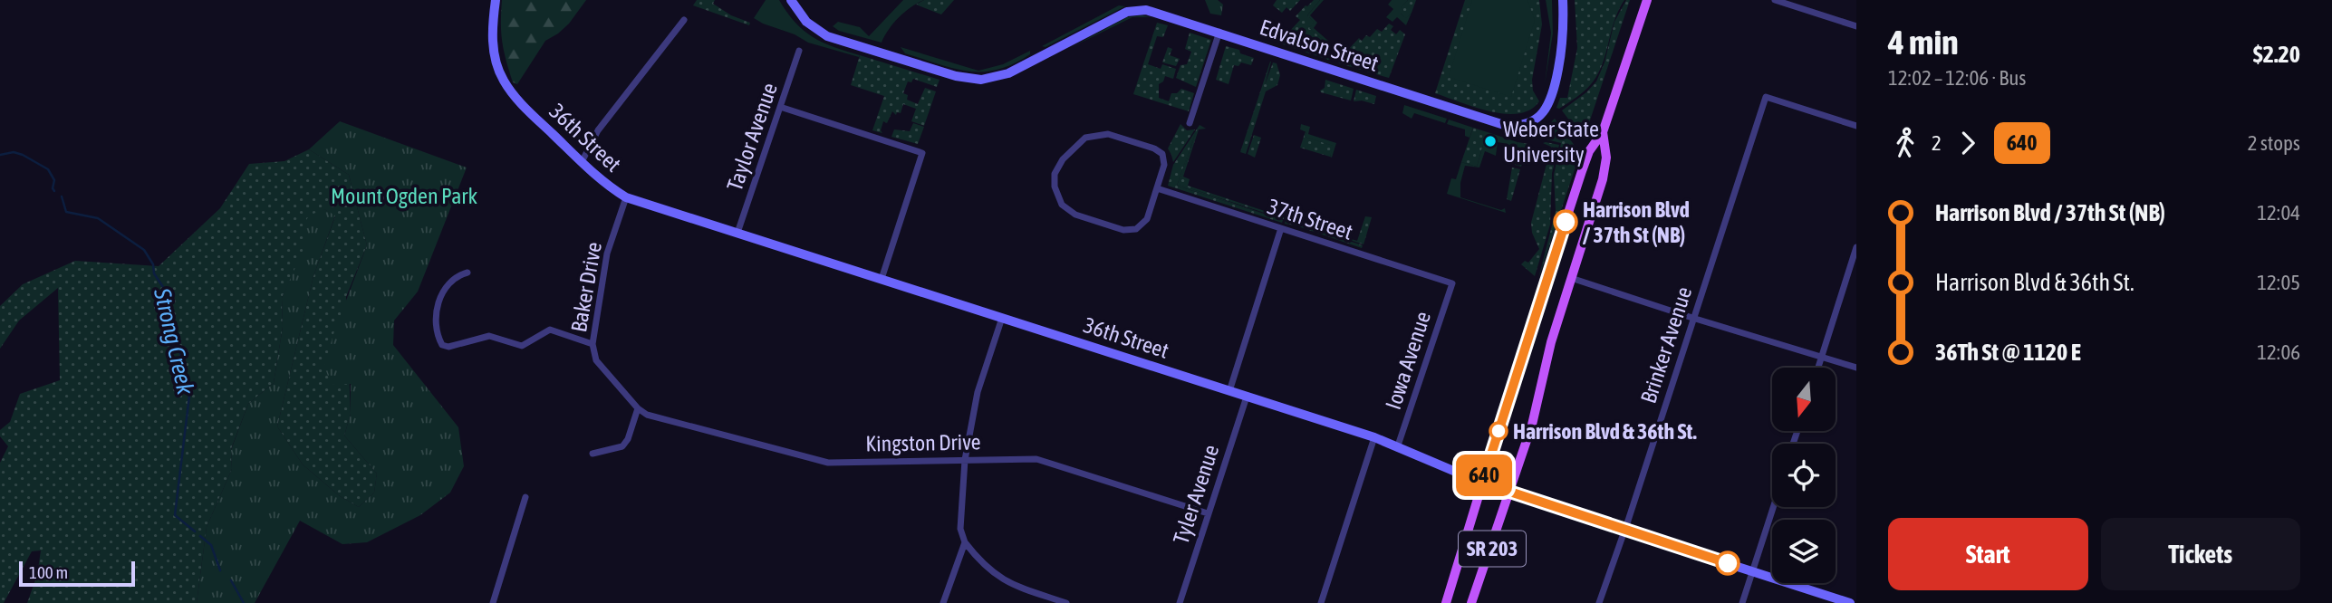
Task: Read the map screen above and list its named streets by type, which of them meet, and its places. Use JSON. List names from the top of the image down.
{
  "streets": {
    "main road": ["SR 203"],
    "street": [
      "Edvalson Street",
      "Taylor Avenue",
      "36th Street",
      "37th Street",
      "Baker Drive",
      "Brinker Avenue",
      "Iowa Avenue",
      "Kingston Drive",
      "Tyler Avenue"
    ]
  },
  "crossings": [
    ["Taylor Avenue", "36th Street"],
    ["36th Street", "Baker Drive"],
    ["36th Street", "Brinker Avenue"],
    ["36th Street", "Iowa Avenue"],
    ["36th Street", "Tyler Avenue"],
    ["36th Street", "SR 203"],
    ["37th Street", "Iowa Avenue"],
    ["Baker Drive", "Kingston Drive"],
    ["Kingston Drive", "Tyler Avenue"]
  ],
  "water": ["Strong Creek"],
  "parks": ["Mount Ogden Park"],
  "places": ["Weber State University", "Harrison Blvd / 37th St (NB)", "Harrison Blvd & 36th St."],
  "lines": ["bus line 640"],
  "scale_bar": "100 m",
  "north": "bottom",
  "page": {
    "on_map": "640",
    "heading": ["4 min", "12:02 – 12:06 · Bus", "$2.20"],
    "legs": ["2", "640", "2 stops"],
    "list": [
      {
        "name": "Harrison Blvd / 37th St (NB)",
        "value": "12:04"
      },
      {
        "name": "Harrison Blvd & 36th St.",
        "value": "12:05"
      },
      {
        "name": "36Th St @ 1120 E",
        "value": "12:06"
      }
    ],
    "buttons": ["Start", "Tickets"],
    "scale": "100 m"
  }
}
